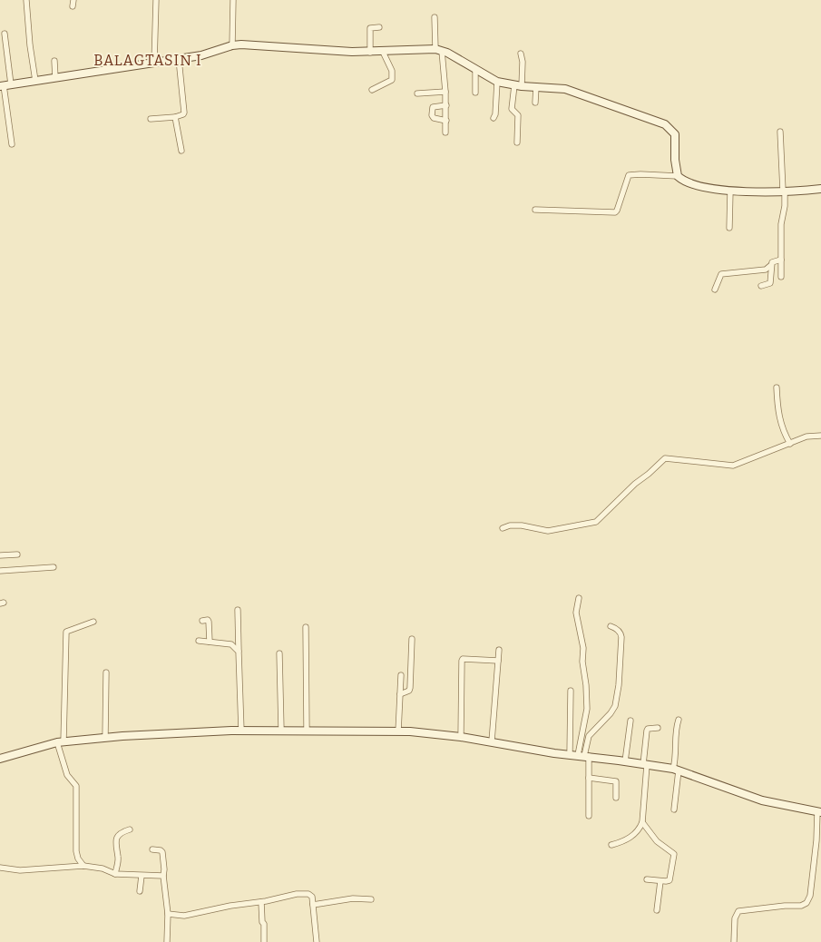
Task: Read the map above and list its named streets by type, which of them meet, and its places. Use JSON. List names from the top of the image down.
{
  "districts": ["BALAGTASIN I"]
}
